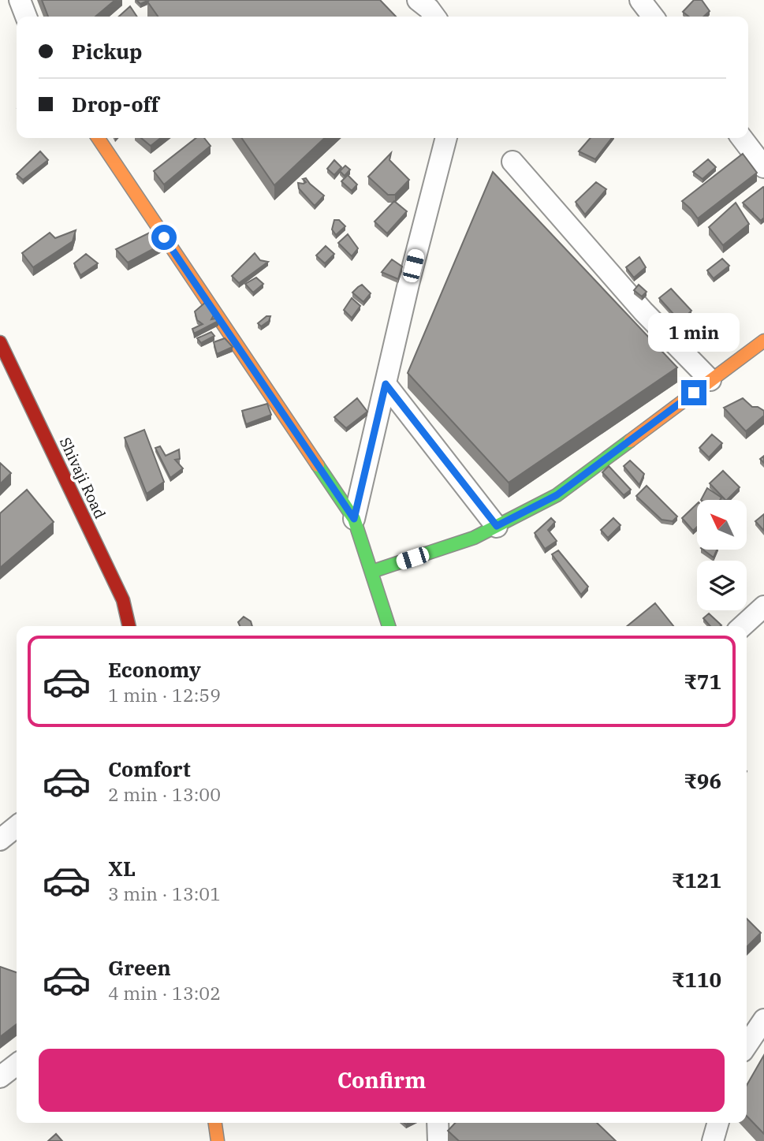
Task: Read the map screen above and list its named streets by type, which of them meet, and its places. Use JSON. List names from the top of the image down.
{
  "streets": {
    "street": ["Shivaji Road"]
  },
  "north": "top left",
  "page": {
    "banner": ["Pickup", "Drop-off"],
    "bubble": "1 min",
    "list": [
      {
        "name": "Economy",
        "note": "1 min · 12:59",
        "value": "₹71"
      },
      {
        "name": "Comfort",
        "note": "2 min · 13:00",
        "value": "₹96"
      },
      {
        "name": "XL",
        "note": "3 min · 13:01",
        "value": "₹121"
      },
      {
        "name": "Green",
        "note": "4 min · 13:02",
        "value": "₹110"
      }
    ],
    "buttons": "Confirm"
  }
}
